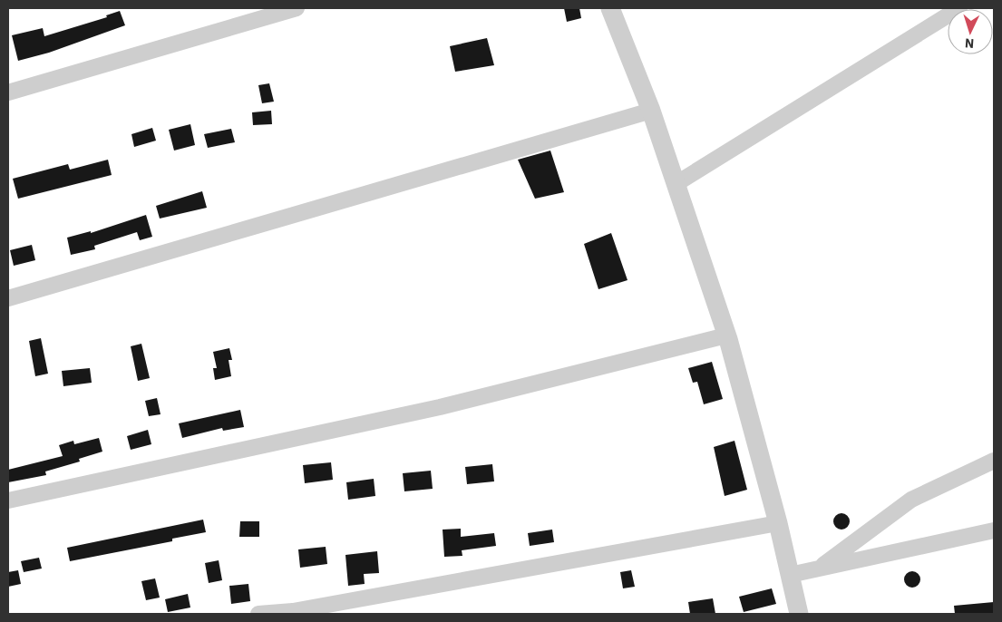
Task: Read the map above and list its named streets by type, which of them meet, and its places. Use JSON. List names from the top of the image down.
{
  "north": "bottom"
}
